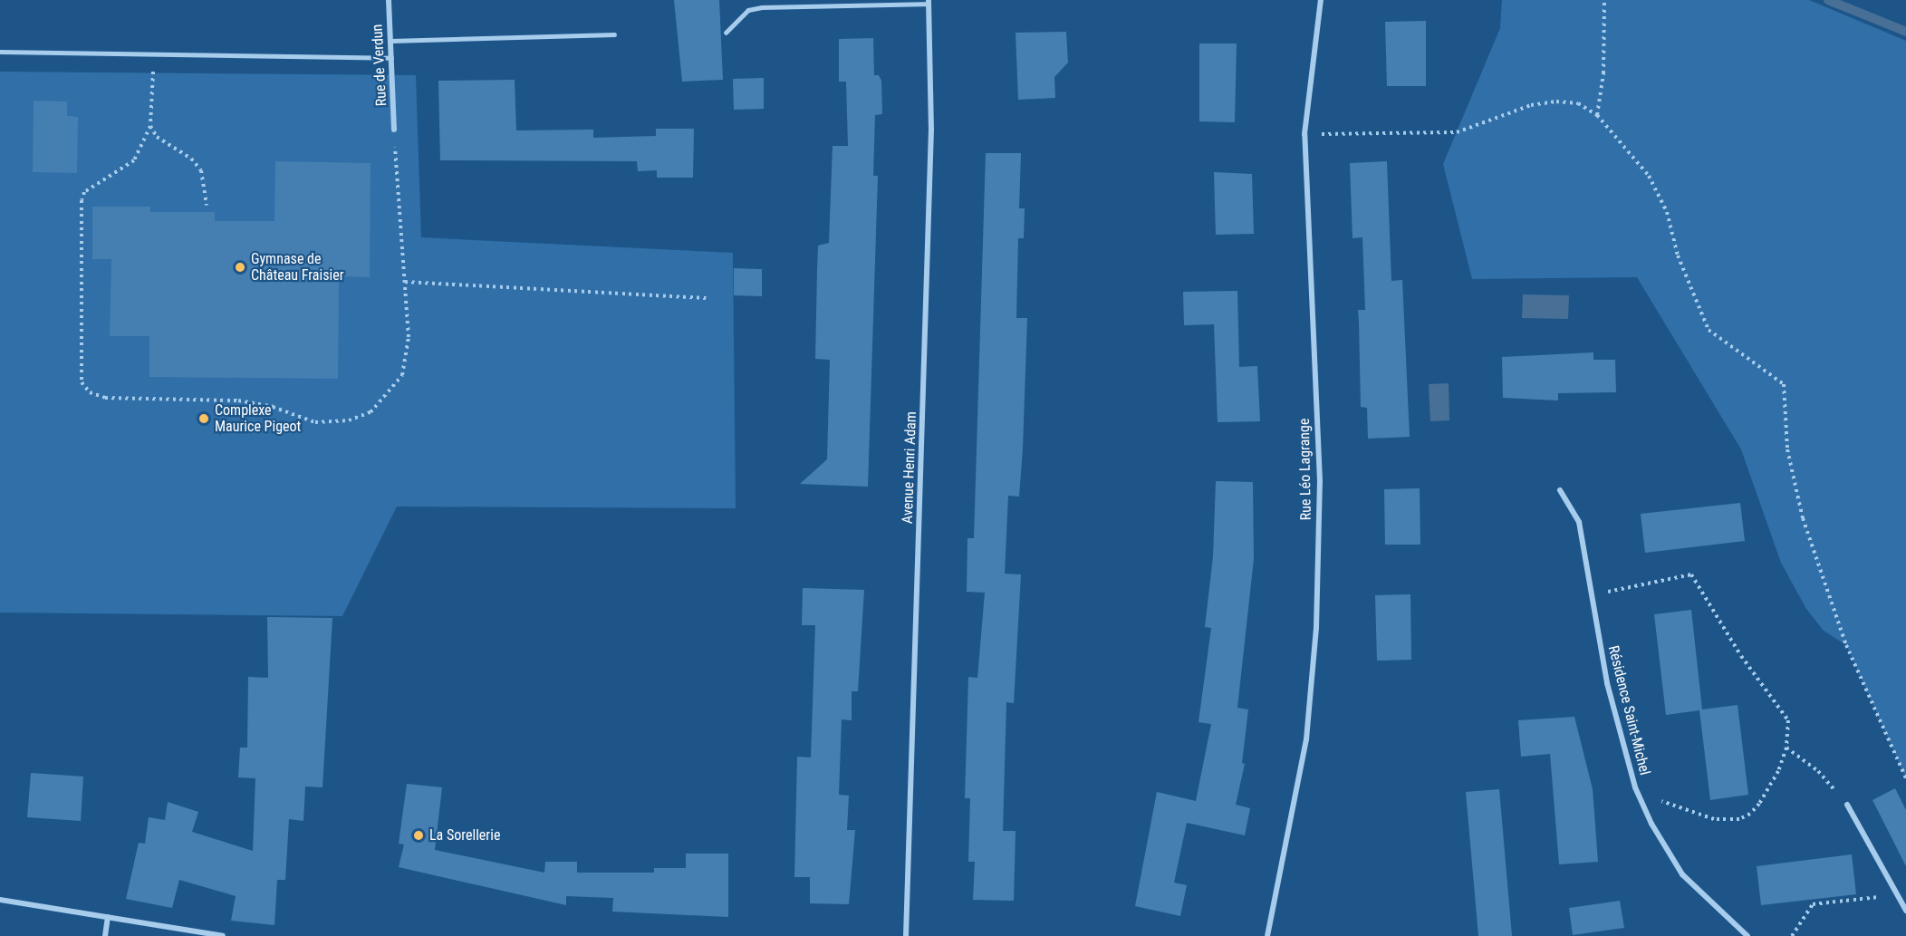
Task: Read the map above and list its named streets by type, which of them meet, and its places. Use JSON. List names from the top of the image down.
{
  "streets": {
    "street": [
      "Rue de Verdun",
      "Avenue Henri Adam",
      "Rue Léo Lagrange",
      "Résidence Saint-Michel"
    ]
  },
  "places": ["Gymnase de Château Fraisier", "Complexe Maurice Pigeot", "La Sorellerie"]
}
